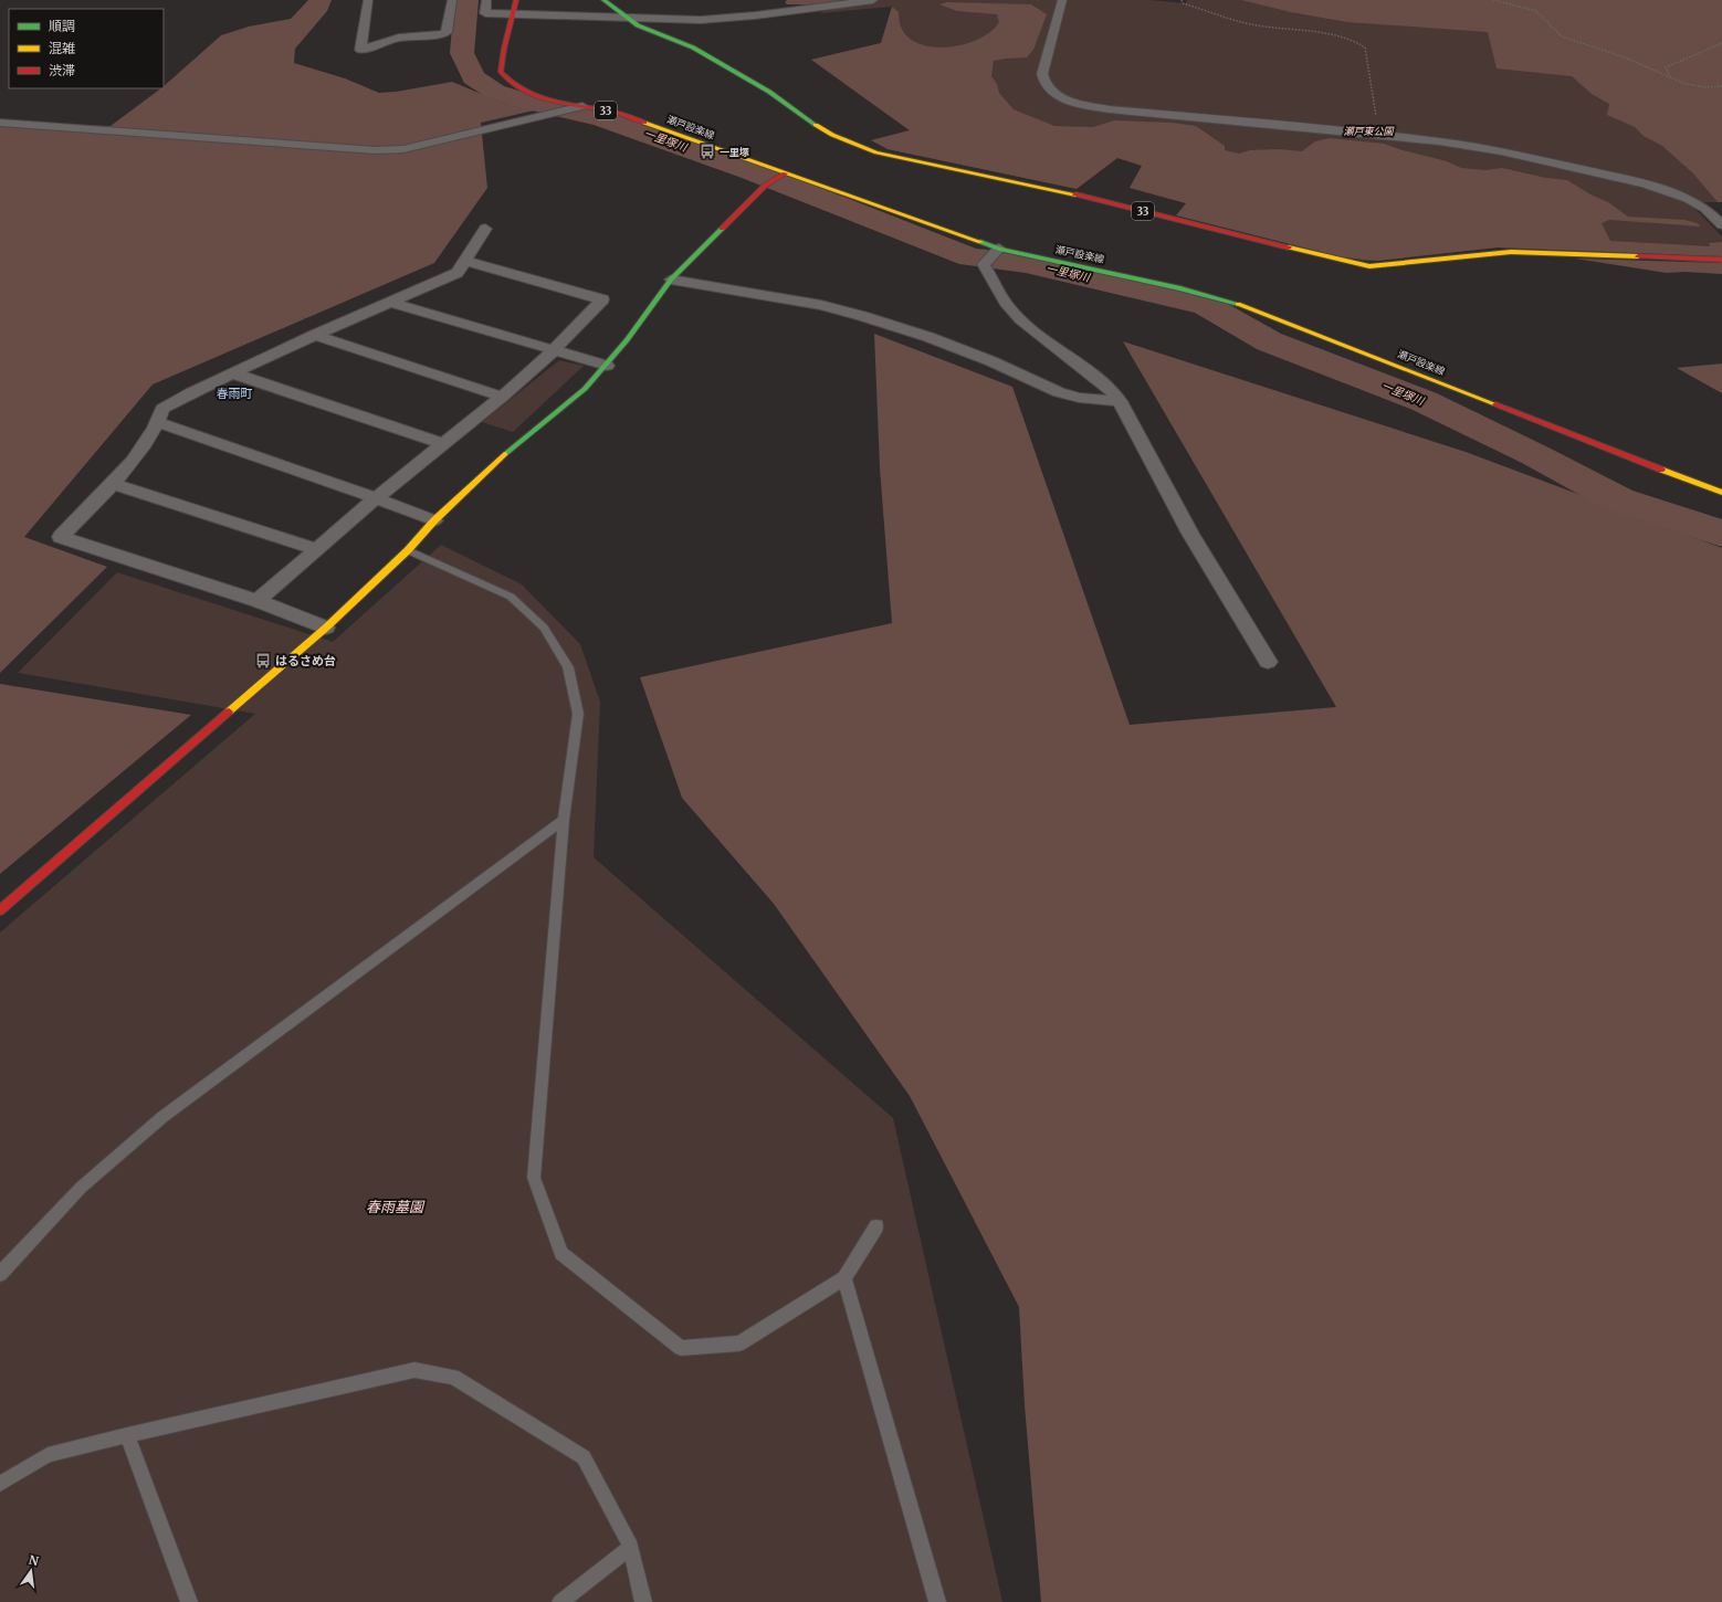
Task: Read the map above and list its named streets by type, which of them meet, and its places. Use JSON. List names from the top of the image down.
{
  "streets": {
    "main road": ["33", "瀬戸設楽線"]
  },
  "districts": ["春雨町"],
  "water": ["一里塚川"],
  "parks": ["瀬戸東公園", "春雨墓園"],
  "places": {
    "bus stop": ["一里塚", "はるさめ台"]
  },
  "legend": ["順調", "混雑", "渋滞"],
  "north": "top"
}
